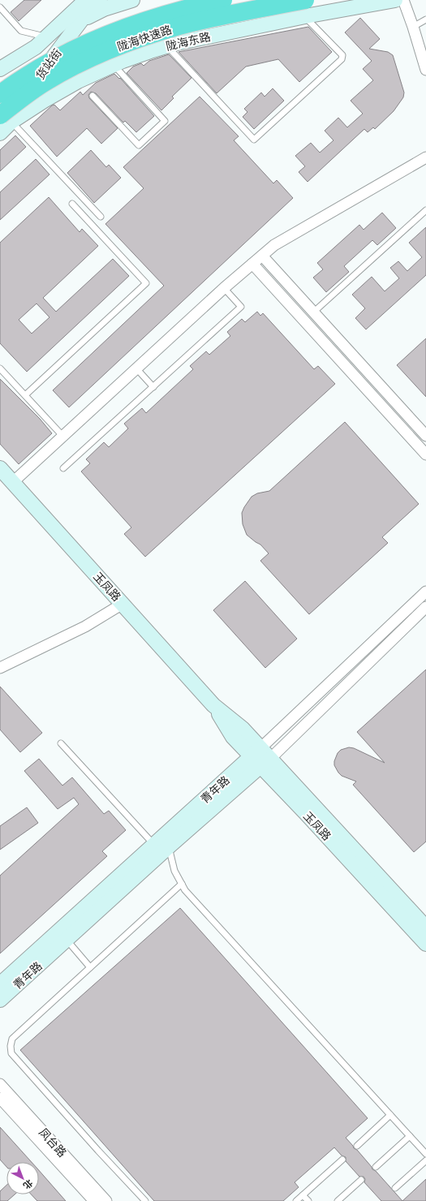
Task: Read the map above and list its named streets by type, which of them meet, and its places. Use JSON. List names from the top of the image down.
{
  "streets": {
    "highway": ["陇海快速路"],
    "street": [
      "陇海东路",
      "货站街",
      "玉凤路",
      "青年路",
      "凤台路"
    ]
  },
  "crossings": [
    ["陇海快速路", "陇海东路"],
    ["陇海快速路", "货站街"],
    ["陇海东路", "货站街"],
    ["玉凤路", "青年路"]
  ],
  "north": "bottom right"
}
